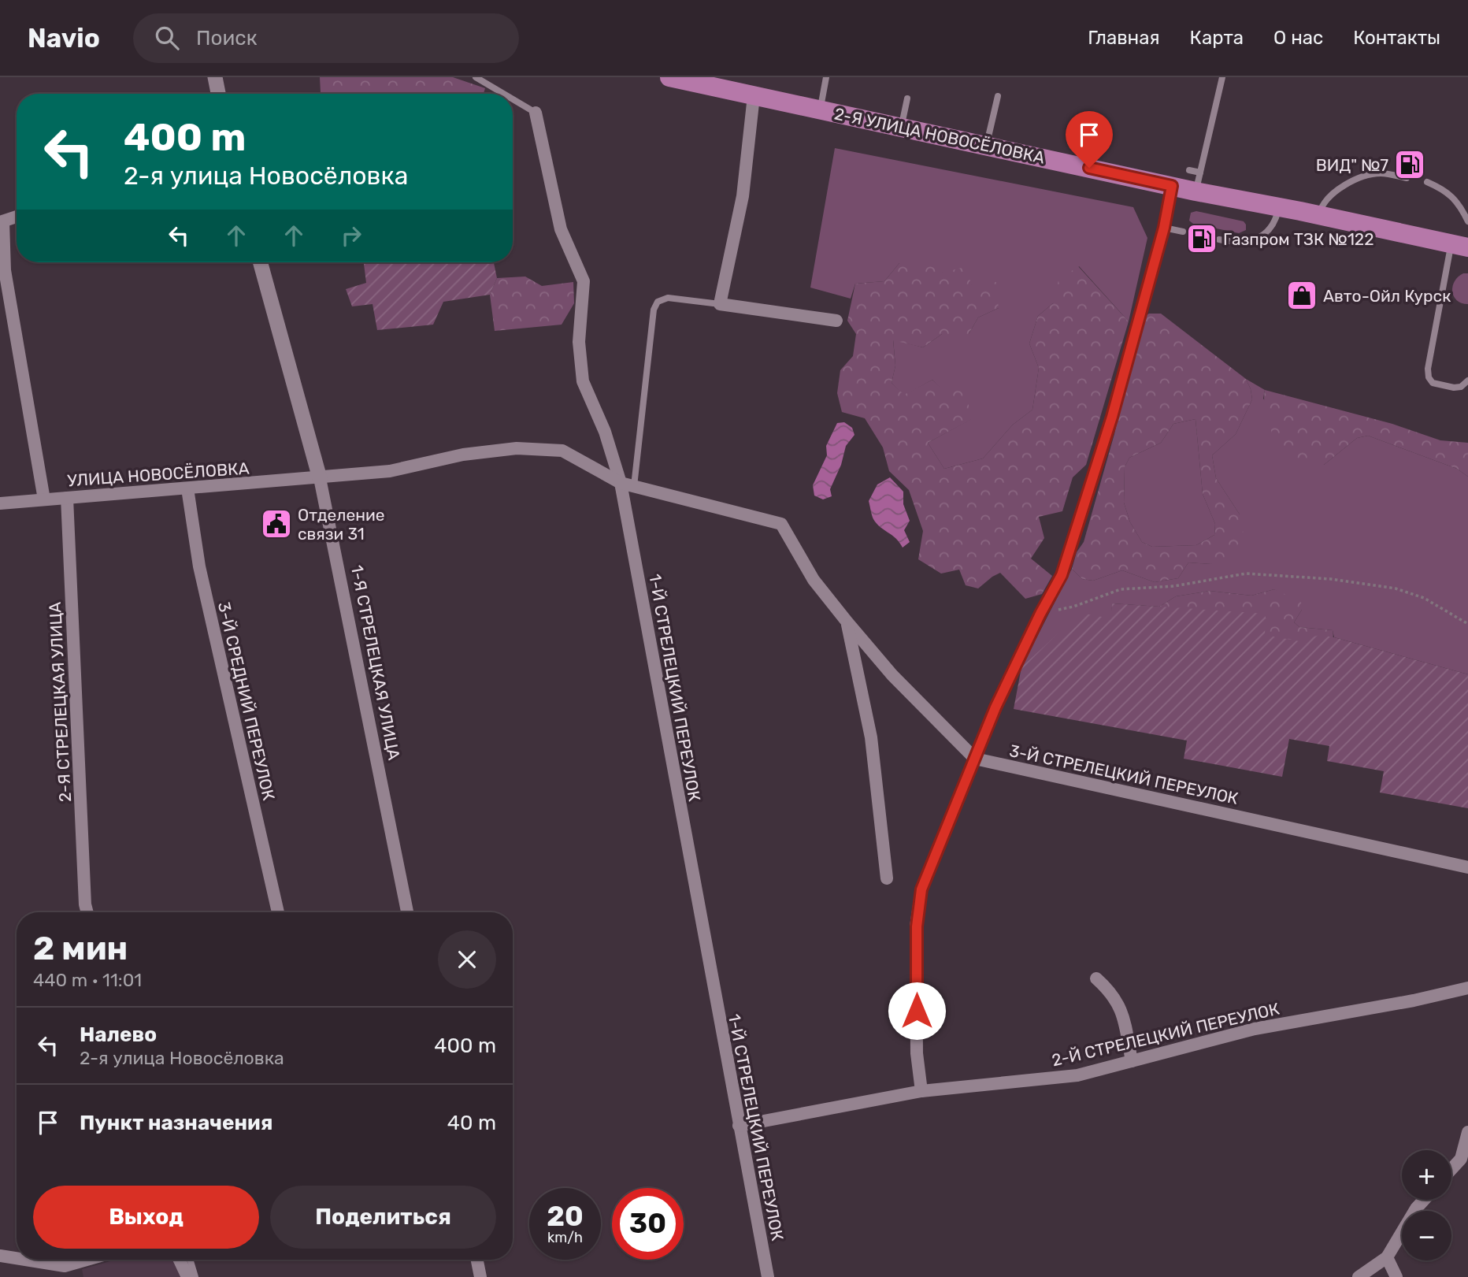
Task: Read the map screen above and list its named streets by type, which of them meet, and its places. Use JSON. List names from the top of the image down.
{
  "streets": {
    "main road": ["2-Я УЛИЦА НОВОСЁЛОВКА"],
    "street": [
      "УЛИЦА НОВОСЁЛОВКА",
      "1-Я СТРЕЛЕЦКАЯ УЛИЦА",
      "1-Й СТРЕЛЕЦКИЙ ПЕРЕУЛОК",
      "3-Й СРЕДНИЙ ПЕРЕУЛОК",
      "2-Я СТРЕЛЕЦКАЯ УЛИЦА",
      "3-Й СТРЕЛЕЦКИЙ ПЕРЕУЛОК",
      "2-Й СТРЕЛЕЦКИЙ ПЕРЕУЛОК"
    ]
  },
  "crossings": [
    ["УЛИЦА НОВОСЁЛОВКА", "1-Я СТРЕЛЕЦКАЯ УЛИЦА"],
    ["УЛИЦА НОВОСЁЛОВКА", "1-Й СТРЕЛЕЦКИЙ ПЕРЕУЛОК"],
    ["УЛИЦА НОВОСЁЛОВКА", "3-Й СРЕДНИЙ ПЕРЕУЛОК"],
    ["УЛИЦА НОВОСЁЛОВКА", "2-Я СТРЕЛЕЦКАЯ УЛИЦА"],
    ["1-Й СТРЕЛЕЦКИЙ ПЕРЕУЛОК", "2-Й СТРЕЛЕЦКИЙ ПЕРЕУЛОК"]
  ],
  "places": {
    "fuel station": ["ВИД\" №7", "Газпром ТЗК №122"],
    "shop": ["Авто-Ойл Курск"],
    "public building": ["Отделение связи 31"]
  },
  "page": {
    "header": "Navio",
    "search": "Поиск",
    "nav": [
      "Главная",
      "Карта",
      "О нас",
      "Контакты"
    ],
    "turn": ["400 m", "2-я улица Новосёловка"],
    "heading": ["2 мин", "440 m · 11:01"],
    "list": [
      {
        "name": "Налево",
        "note": "2-я улица Новосёловка",
        "value": "400 m"
      },
      {
        "name": "Пункт назначения",
        "value": "40 m"
      }
    ],
    "map_buttons": ["+", "−"],
    "buttons": ["Выход", "Поделиться"],
    "speed": "20 km/h",
    "limit": "30"
  }
}
